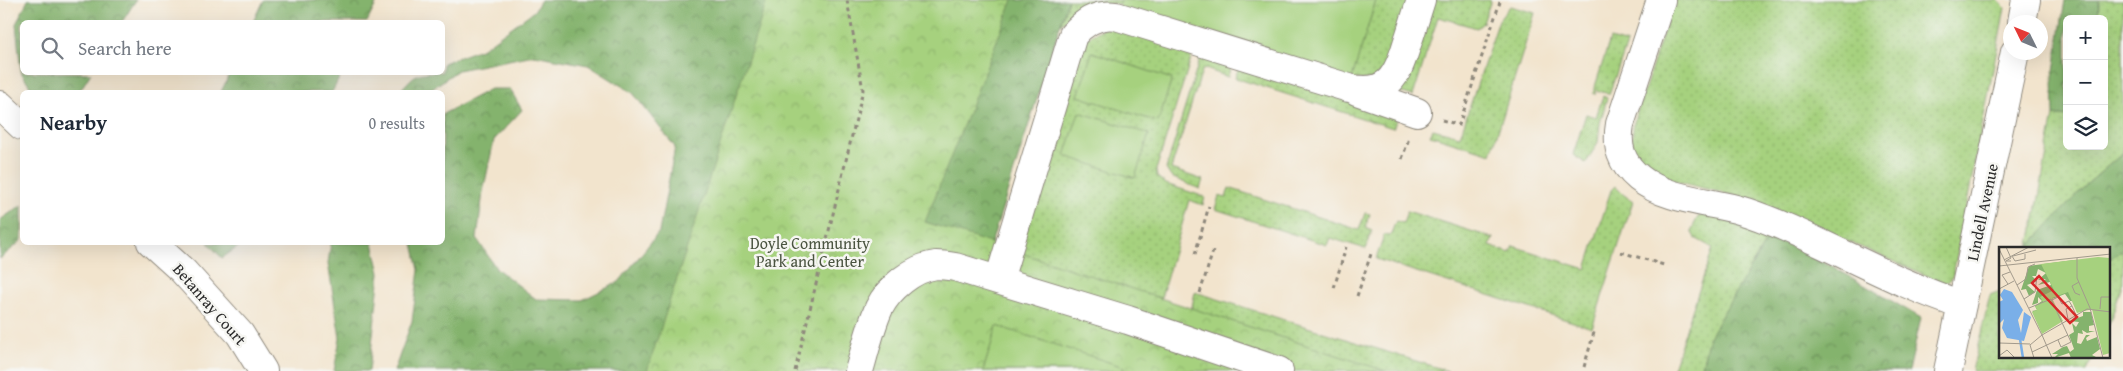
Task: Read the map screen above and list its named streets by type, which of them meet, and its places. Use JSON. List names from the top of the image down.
{
  "streets": {
    "street": ["Lindell Avenue", "Betanray Court"]
  },
  "parks": ["Doyle Community Park and Center"],
  "north": "top left",
  "page": {
    "map_buttons": ["+", "−"],
    "search": "Search here",
    "heading": ["Nearby", "0 results"]
  }
}
